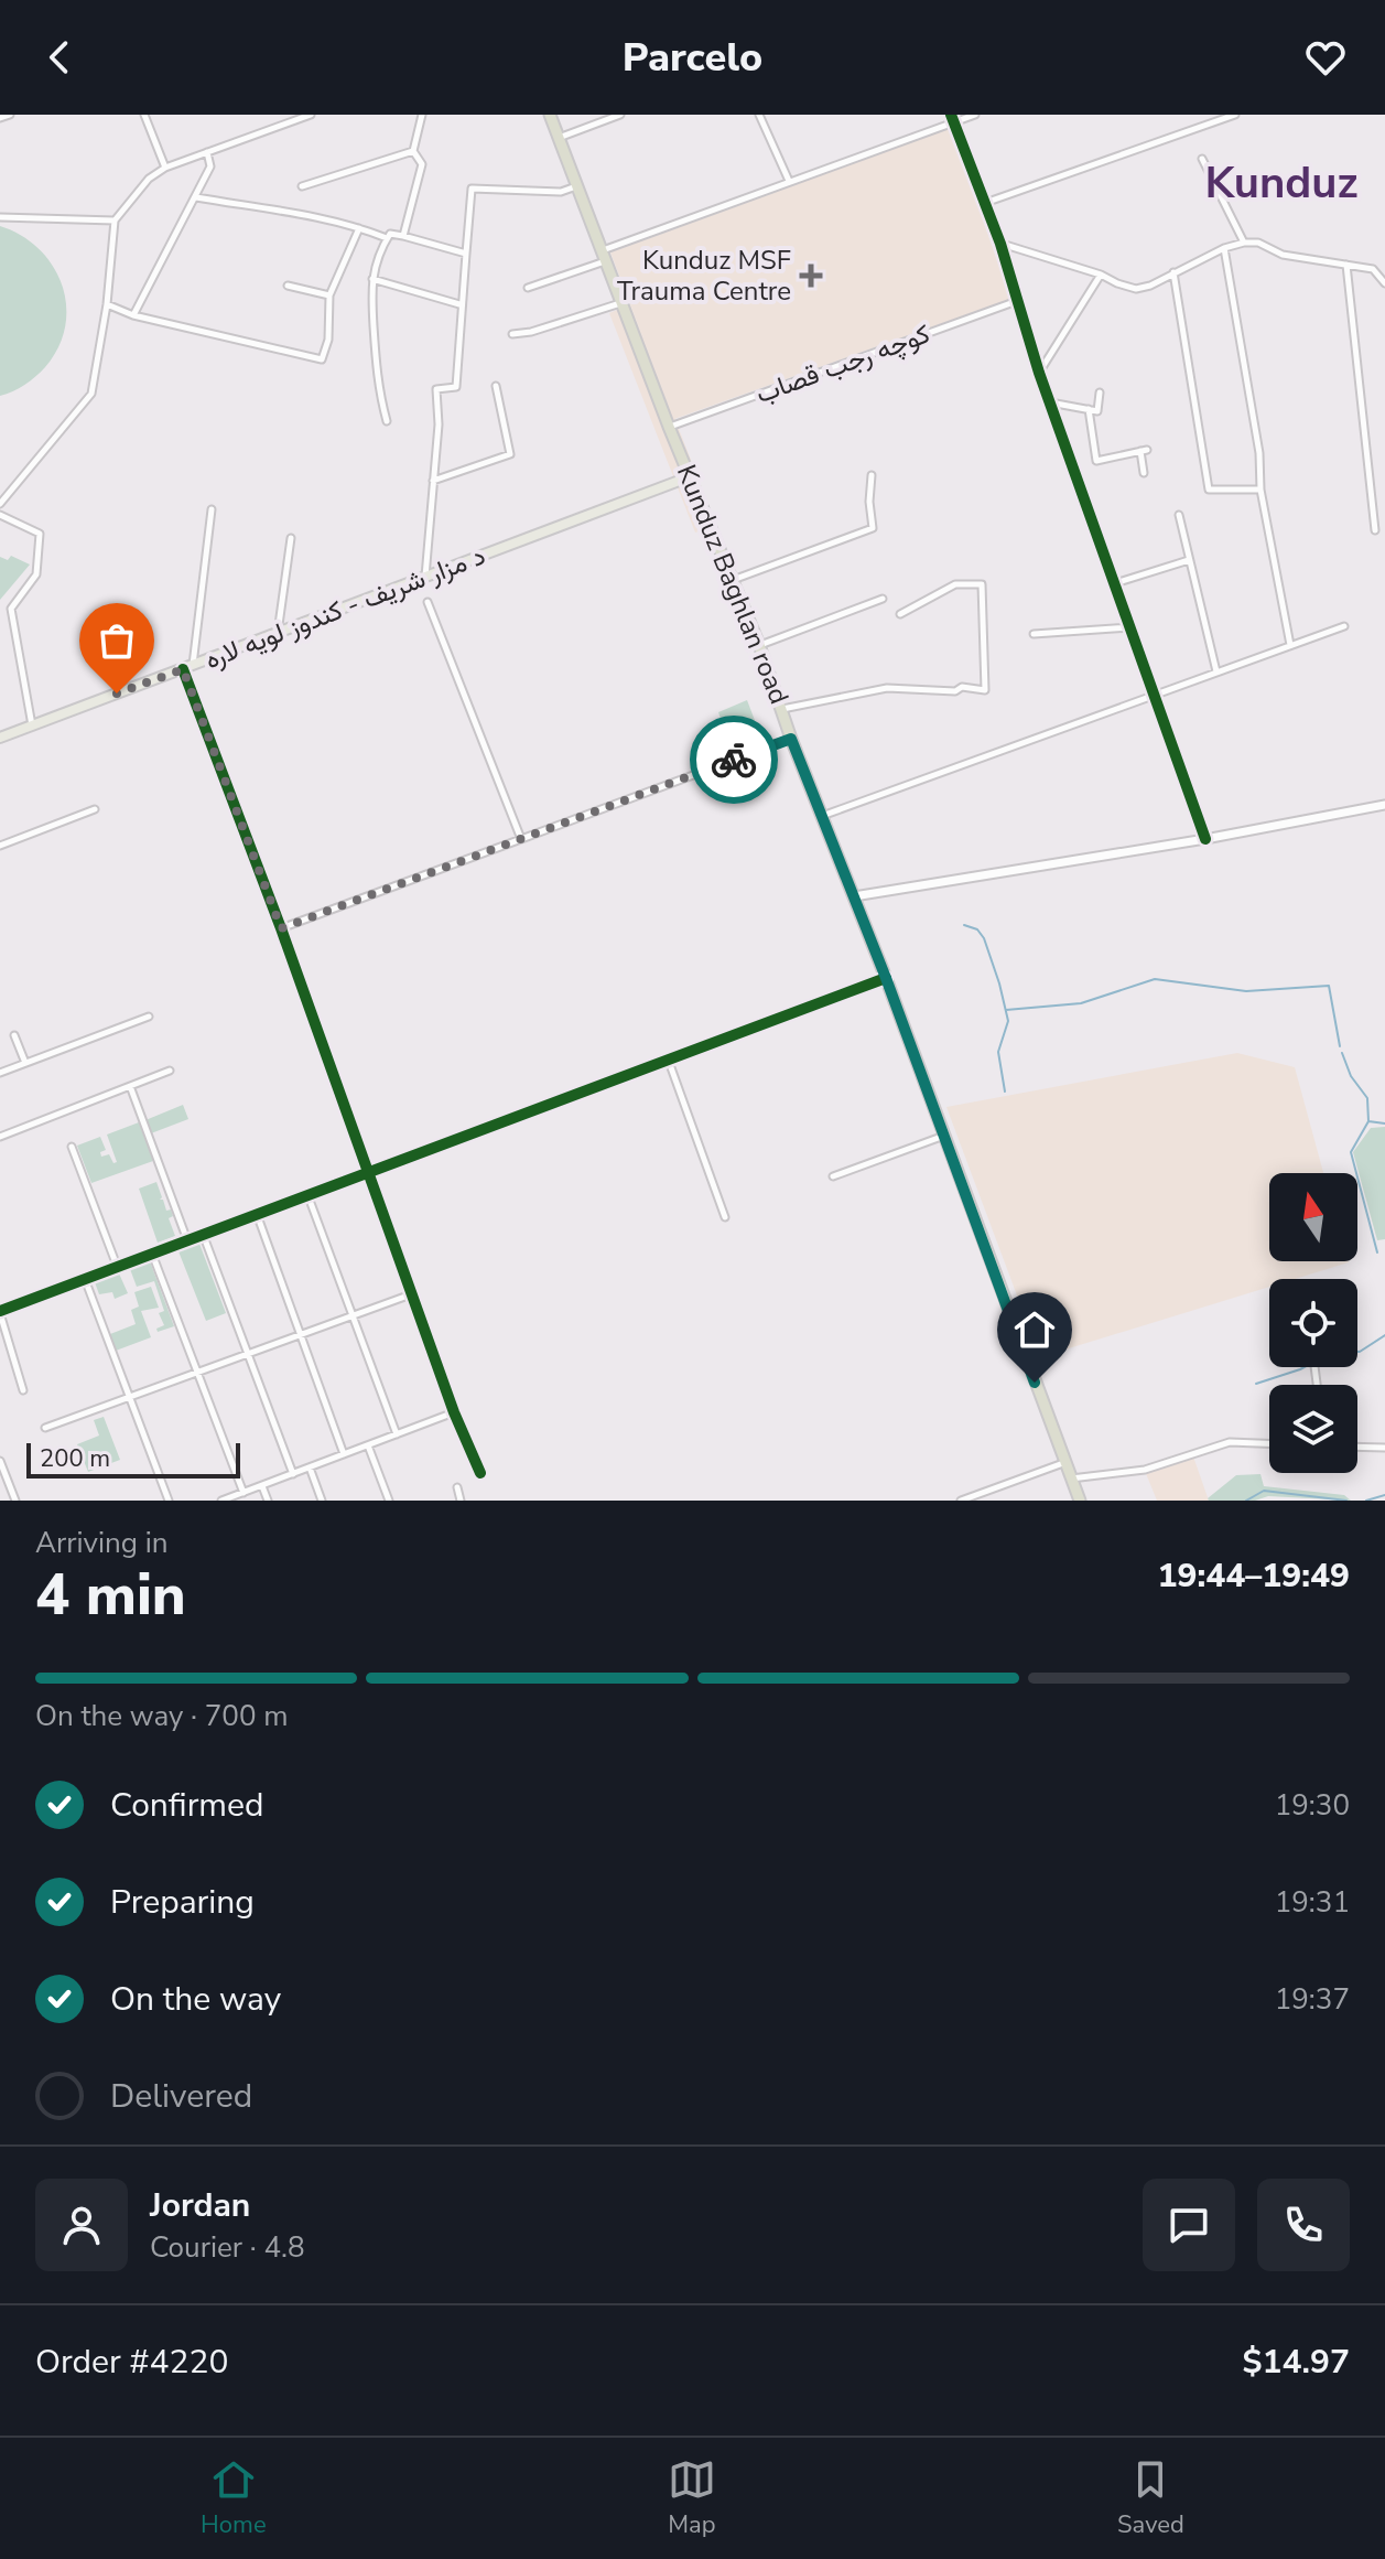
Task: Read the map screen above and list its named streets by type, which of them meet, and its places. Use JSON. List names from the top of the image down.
{
  "streets": {
    "highway": ["Kunduz Baghlan road"],
    "main road": ["د مزار شریف - کندوز لویه لاره"],
    "street": ["کوچه رجب قصاب"]
  },
  "crossings": [
    ["کوچه رجب قصاب", "Kunduz Baghlan road"],
    ["Kunduz Baghlan road", "د مزار شریف - کندوز لویه لاره"]
  ],
  "districts": ["Kunduz"],
  "places": {
    "health": ["Kunduz MSF Trauma Centre"]
  },
  "scale_bar": "200 m",
  "north": "top",
  "page": {
    "header": "Parcelo",
    "scale": "200 m",
    "heading": ["4 min", "Arriving in", "19:44–19:49"],
    "panel": [
      "Jordan",
      "Courier · 4.8",
      "Order #4220",
      "$14.97"
    ],
    "bar": "On the way · 700 m",
    "list": [
      ["Confirmed", "19:30"],
      ["Preparing", "19:31"],
      ["On the way", "19:37"],
      "Delivered"
    ],
    "tabs": ["Home", "Map", "Saved"]
  }
}
